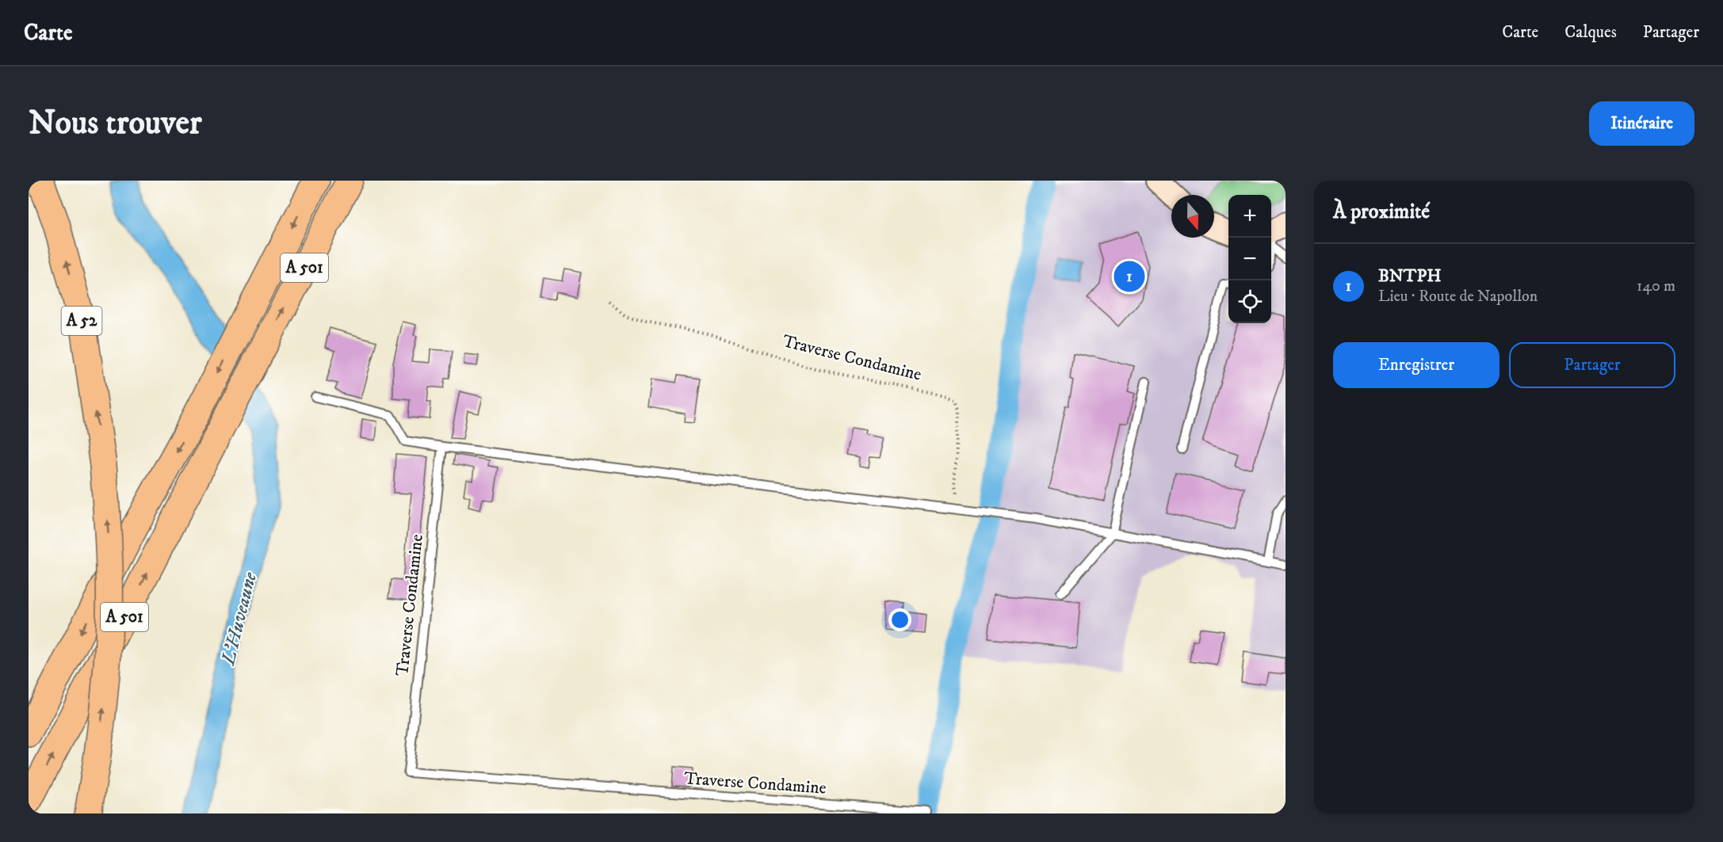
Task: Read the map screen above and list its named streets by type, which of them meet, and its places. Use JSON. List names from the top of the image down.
{
  "streets": {
    "highway": ["A 501", "A 52"],
    "lane": ["Traverse Condamine"]
  },
  "water": ["L'Huveaune"],
  "north": "bottom",
  "page": {
    "header": "Carte",
    "nav": ["Carte", "Calques", "Partager"],
    "buttons": [
      "Itinéraire",
      ["Enregistrer", "Partager"]
    ],
    "title": "Nous trouver",
    "heading": "À proximité",
    "map_buttons": ["+", "−"],
    "list": [
      {
        "mark": "1",
        "name": "BNTPH",
        "note": "Lieu · Route de Napollon",
        "value": "140 m"
      }
    ],
    "pins": "1"
  }
}
